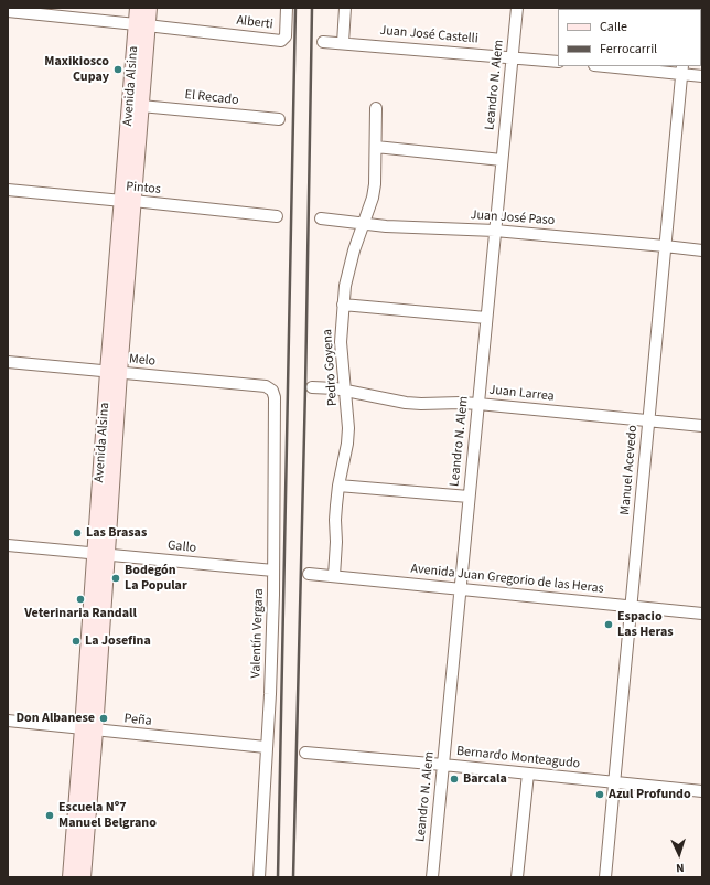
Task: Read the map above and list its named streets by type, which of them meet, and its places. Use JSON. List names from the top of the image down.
{
  "streets": {
    "main road": ["Avenida Alsina"],
    "street": [
      "Alberti",
      "Juan José Castelli",
      "Leandro N. Alem",
      "El Recado",
      "Pintos",
      "Juan José Paso",
      "Melo",
      "Pedro Goyena",
      "Juan Larrea",
      "Manuel Acevedo",
      "Gallo",
      "Avenida Juan Gregorio de las Heras",
      "Valentín Vergara",
      "Peña",
      "Bernardo Monteagudo"
    ]
  },
  "crossings": [
    ["Alberti", "Avenida Alsina"],
    ["Juan José Castelli", "Leandro N. Alem"],
    ["Leandro N. Alem", "Juan José Paso"],
    ["Leandro N. Alem", "Juan Larrea"],
    ["Leandro N. Alem", "Avenida Juan Gregorio de las Heras"],
    ["Leandro N. Alem", "Bernardo Monteagudo"],
    ["Avenida Alsina", "El Recado"],
    ["Avenida Alsina", "Pintos"],
    ["Avenida Alsina", "Melo"],
    ["Avenida Alsina", "Gallo"],
    ["Avenida Alsina", "Peña"],
    ["Juan José Paso", "Pedro Goyena"],
    ["Juan José Paso", "Manuel Acevedo"],
    ["Melo", "Valentín Vergara"],
    ["Pedro Goyena", "Juan Larrea"],
    ["Pedro Goyena", "Avenida Juan Gregorio de las Heras"],
    ["Juan Larrea", "Manuel Acevedo"],
    ["Manuel Acevedo", "Avenida Juan Gregorio de las Heras"],
    ["Manuel Acevedo", "Bernardo Monteagudo"],
    ["Gallo", "Valentín Vergara"],
    ["Valentín Vergara", "Peña"]
  ],
  "places": [
    "Maxikiosco Cupay",
    "Las Brasas",
    "Bodegón La Popular",
    "Veterinaria Randall",
    "Espacio Las Heras",
    "La Josefina",
    "Don Albanese",
    "Barcala",
    "Azul Profundo",
    "Escuela Nº7 Manuel Belgrano"
  ],
  "legend": ["Calle", "Ferrocarril"],
  "north": "bottom"
}
